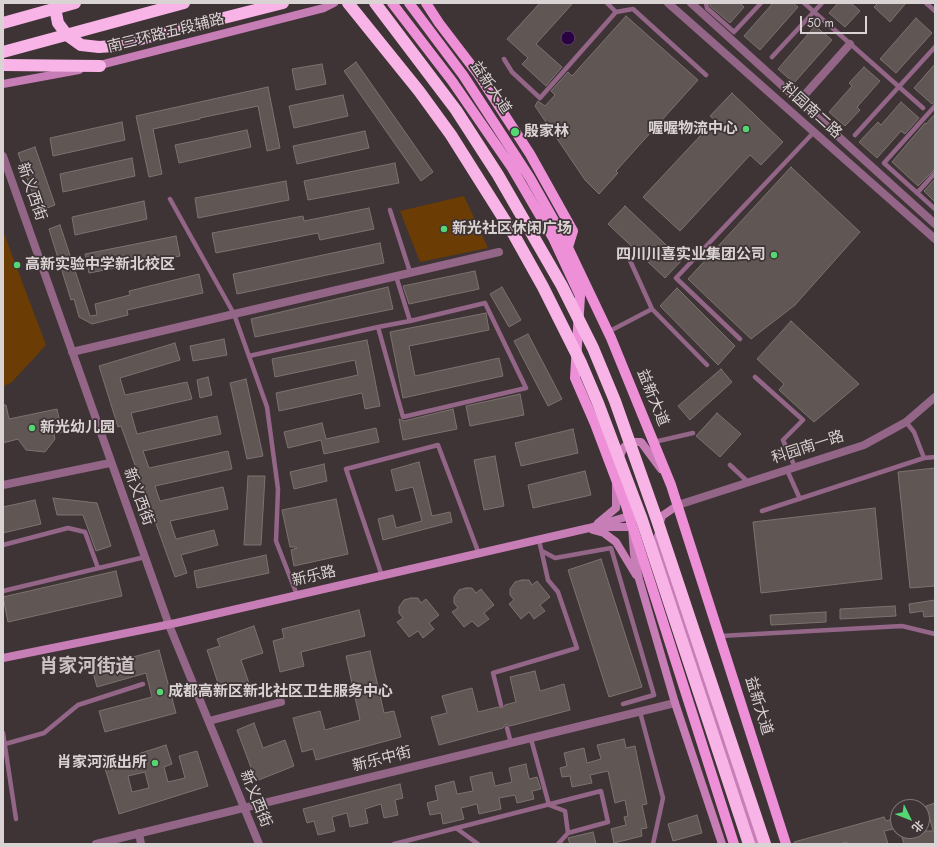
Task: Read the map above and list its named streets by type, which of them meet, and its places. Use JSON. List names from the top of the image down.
{
  "streets": {
    "main road": ["益新大道"],
    "street": [
      "南三环路五段辅路",
      "科园南二路",
      "新义西街",
      "科园南一路",
      "新乐路",
      "新乐中街"
    ]
  },
  "crossings": [
    ["益新大道", "科园南一路"],
    ["益新大道", "新乐路"],
    ["新义西街", "新乐路"],
    ["新义西街", "新乐中街"]
  ],
  "districts": ["肖家河街道"],
  "places": [
    "喔喔物流中心",
    "殷家林",
    "新光社区休闲广场",
    "四川川喜实业集团公司",
    "高新实验中学新北校区",
    "新光幼儿园",
    "成都高新区新北社区卫生服务中心",
    "肖家河派出所"
  ],
  "scale_bar": "50 m",
  "north": "bottom right"
}
